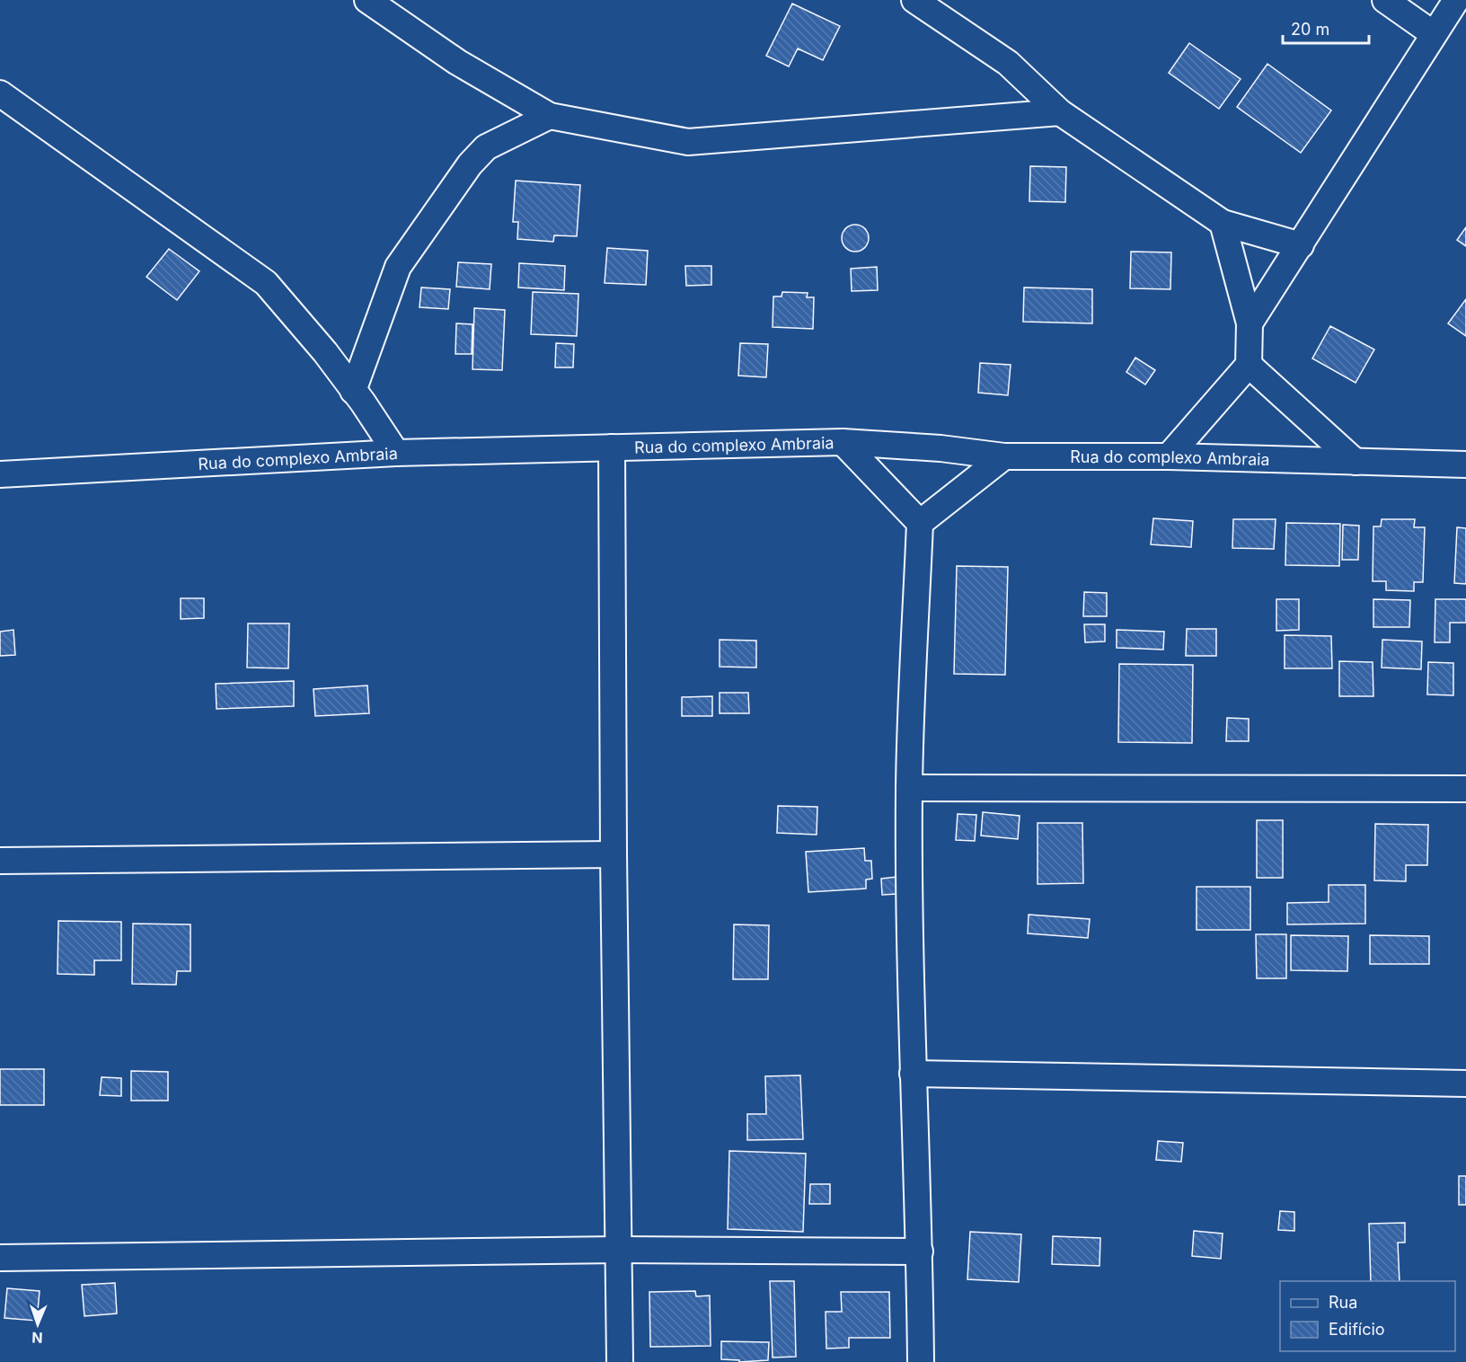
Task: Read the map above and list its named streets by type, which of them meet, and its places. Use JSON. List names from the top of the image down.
{
  "streets": {
    "street": ["Rua do complexo Ambraia"]
  },
  "legend": ["Rua", "Edifício"],
  "scale_bar": "20 m",
  "north": "bottom"
}
